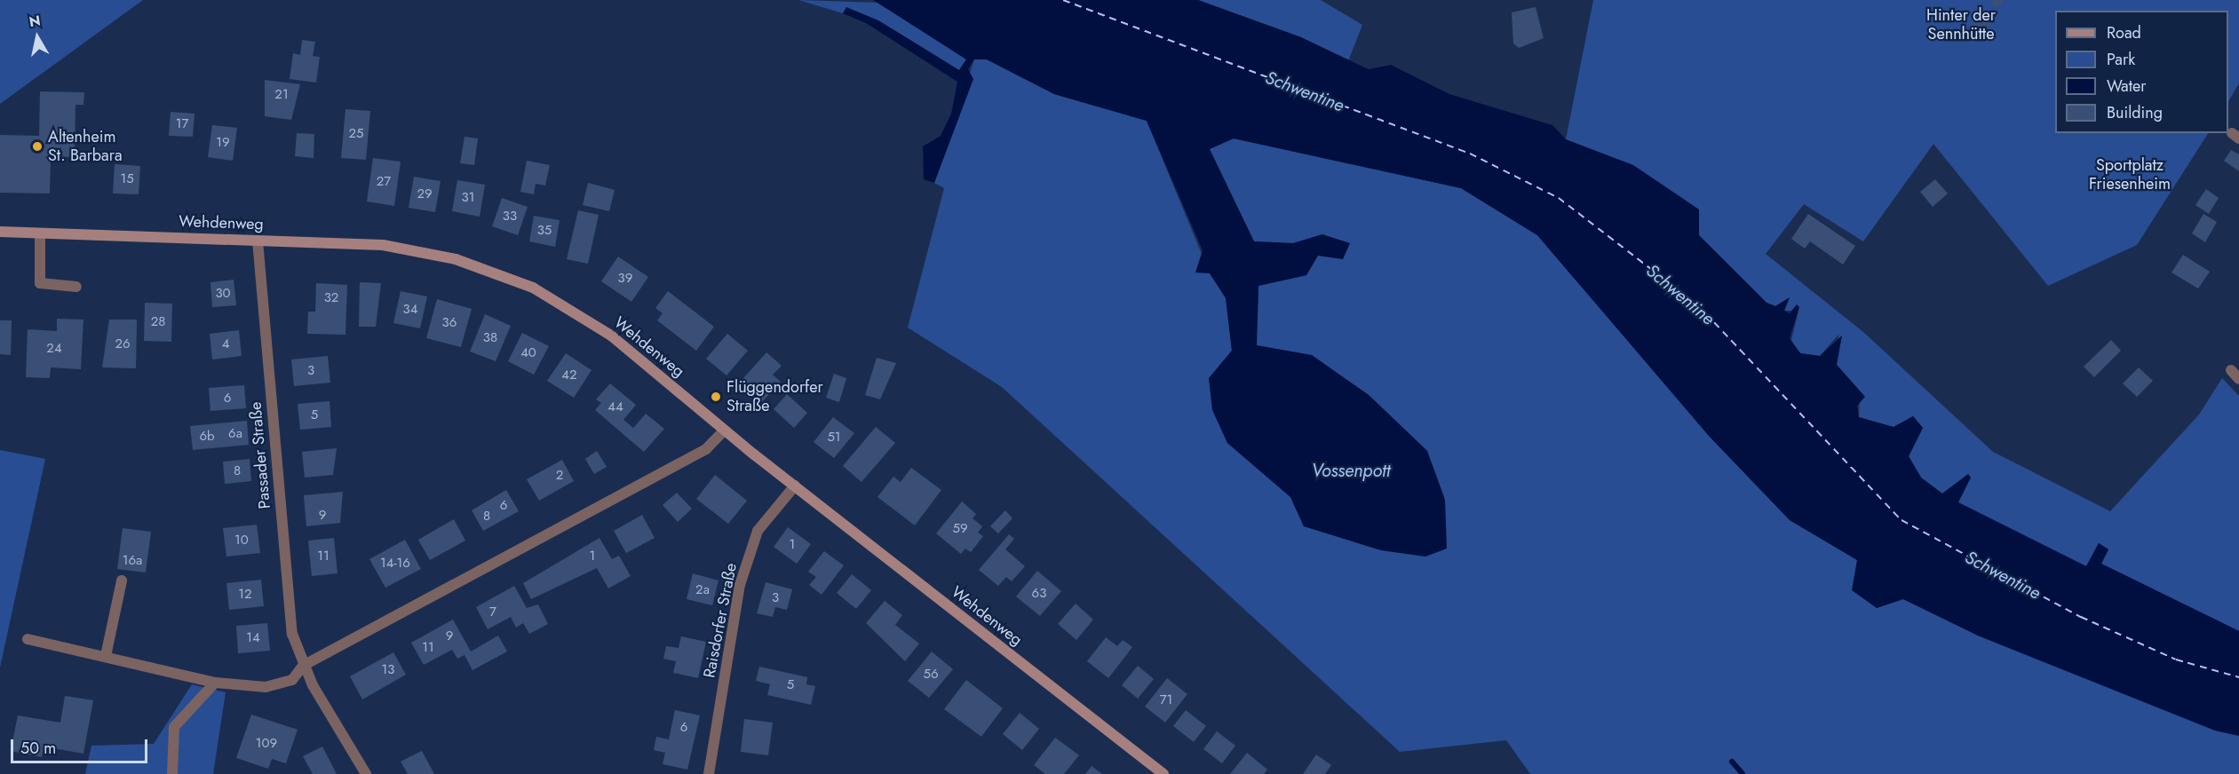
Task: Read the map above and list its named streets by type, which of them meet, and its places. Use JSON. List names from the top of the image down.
{
  "streets": {
    "main road": ["Wehdenweg"],
    "street": ["Passader Straße", "Raisdorfer Straße"]
  },
  "crossings": [
    ["Wehdenweg", "Passader Straße"],
    ["Wehdenweg", "Raisdorfer Straße"]
  ],
  "water": ["Schwentine", "Vossenpott"],
  "parks": ["Hinter der Sennhütte", "Sportplatz Friesenheim"],
  "places": ["Altenheim St. Barbara", "Flüggendorfer Straße"],
  "house_numbers": [
    "21",
    "17",
    "25",
    "19",
    "15",
    "27",
    "29",
    "31",
    "33",
    "35",
    "39",
    "30",
    "32",
    "34",
    "28",
    "36",
    "38",
    "26",
    "4",
    "24",
    "40",
    "3",
    "42",
    "6",
    "44",
    "5",
    "6a",
    "6b",
    "51",
    "8",
    "2",
    "6",
    "9",
    "8",
    "59",
    "10",
    "1",
    "11",
    "1",
    "16a",
    "14-16",
    "2a",
    "63",
    "12",
    "3",
    "7",
    "9",
    "14",
    "11",
    "13",
    "56",
    "5",
    "71",
    "6",
    "109"
  ],
  "legend": [
    "Road",
    "Park",
    "Water",
    "Building"
  ],
  "scale_bar": "50 m",
  "north": "top"
}
